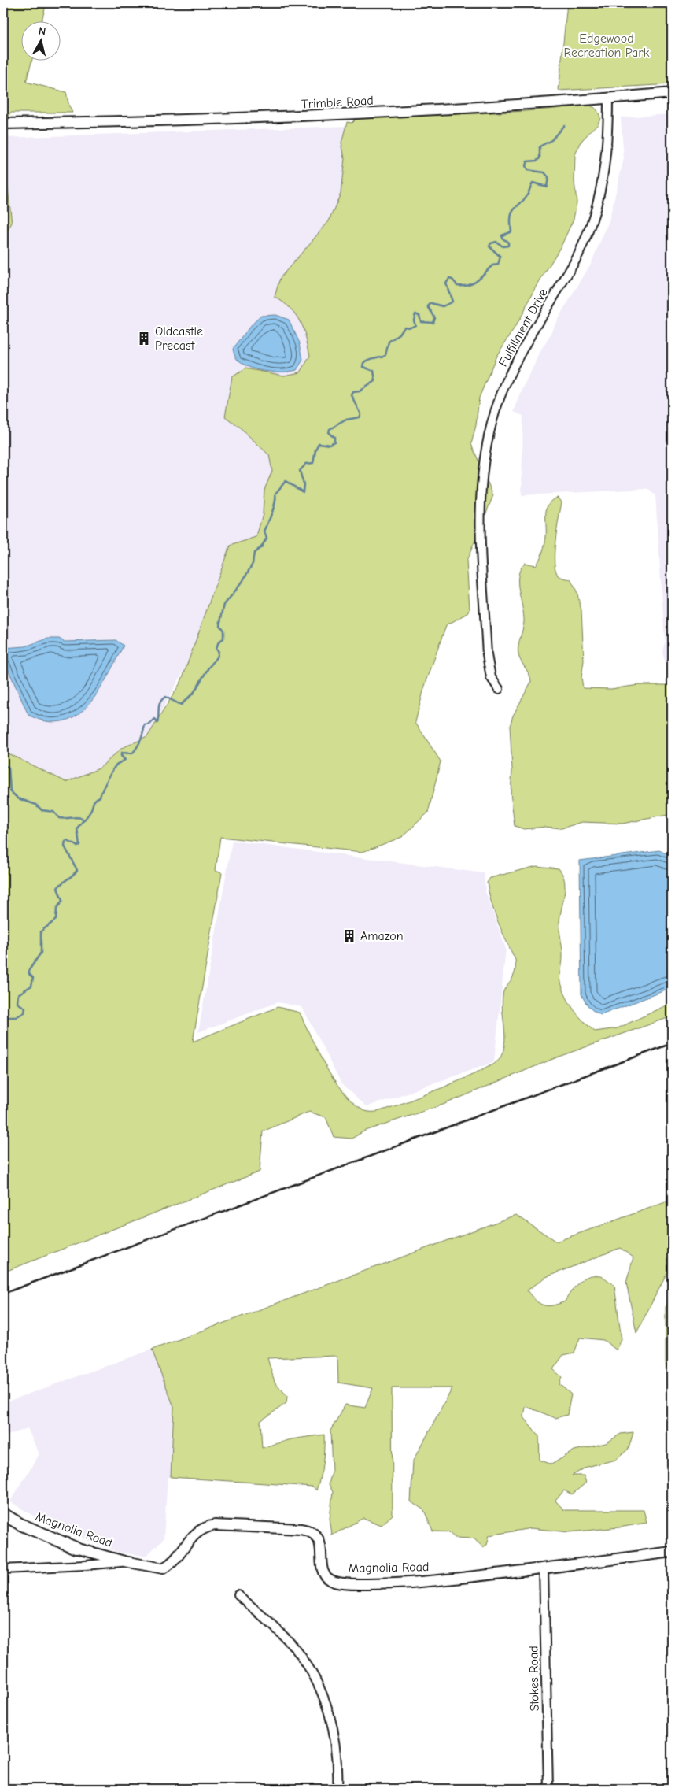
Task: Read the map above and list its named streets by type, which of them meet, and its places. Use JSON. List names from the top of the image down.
{
  "streets": {
    "main road": ["Magnolia Road"],
    "street": ["Trimble Road", "Fulfillment Drive", "Stokes Road"]
  },
  "crossings": [
    ["Trimble Road", "Fulfillment Drive"],
    ["Magnolia Road", "Stokes Road"]
  ],
  "parks": ["Edgewood Recreation Park"],
  "places": {
    "building": ["Oldcastle Precast", "Amazon"]
  },
  "north": "top"
}
